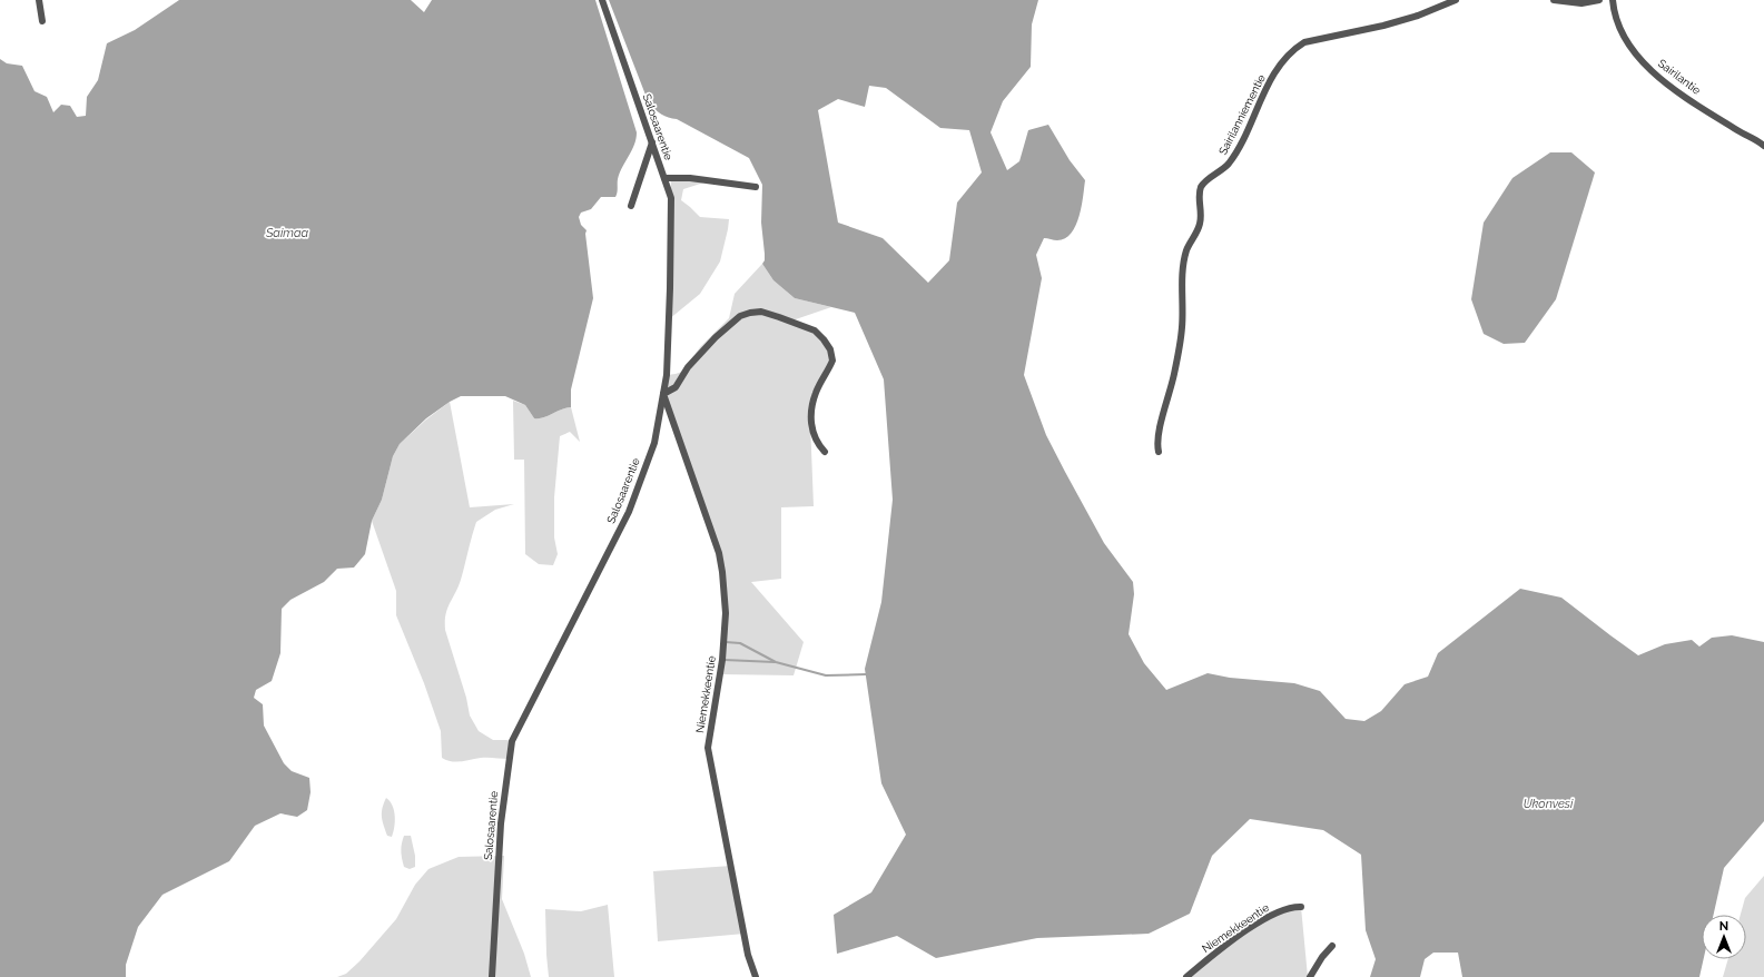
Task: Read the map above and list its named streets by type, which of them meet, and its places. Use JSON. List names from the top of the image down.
{
  "streets": {
    "street": [
      "Sairilantie",
      "Sairilanniementie",
      "Salosaarentie",
      "Niemekkeentie"
    ]
  },
  "crossings": [
    ["Salosaarentie", "Niemekkeentie"]
  ],
  "water": ["Saimaa", "Ukonvesi"],
  "north": "top"
}
